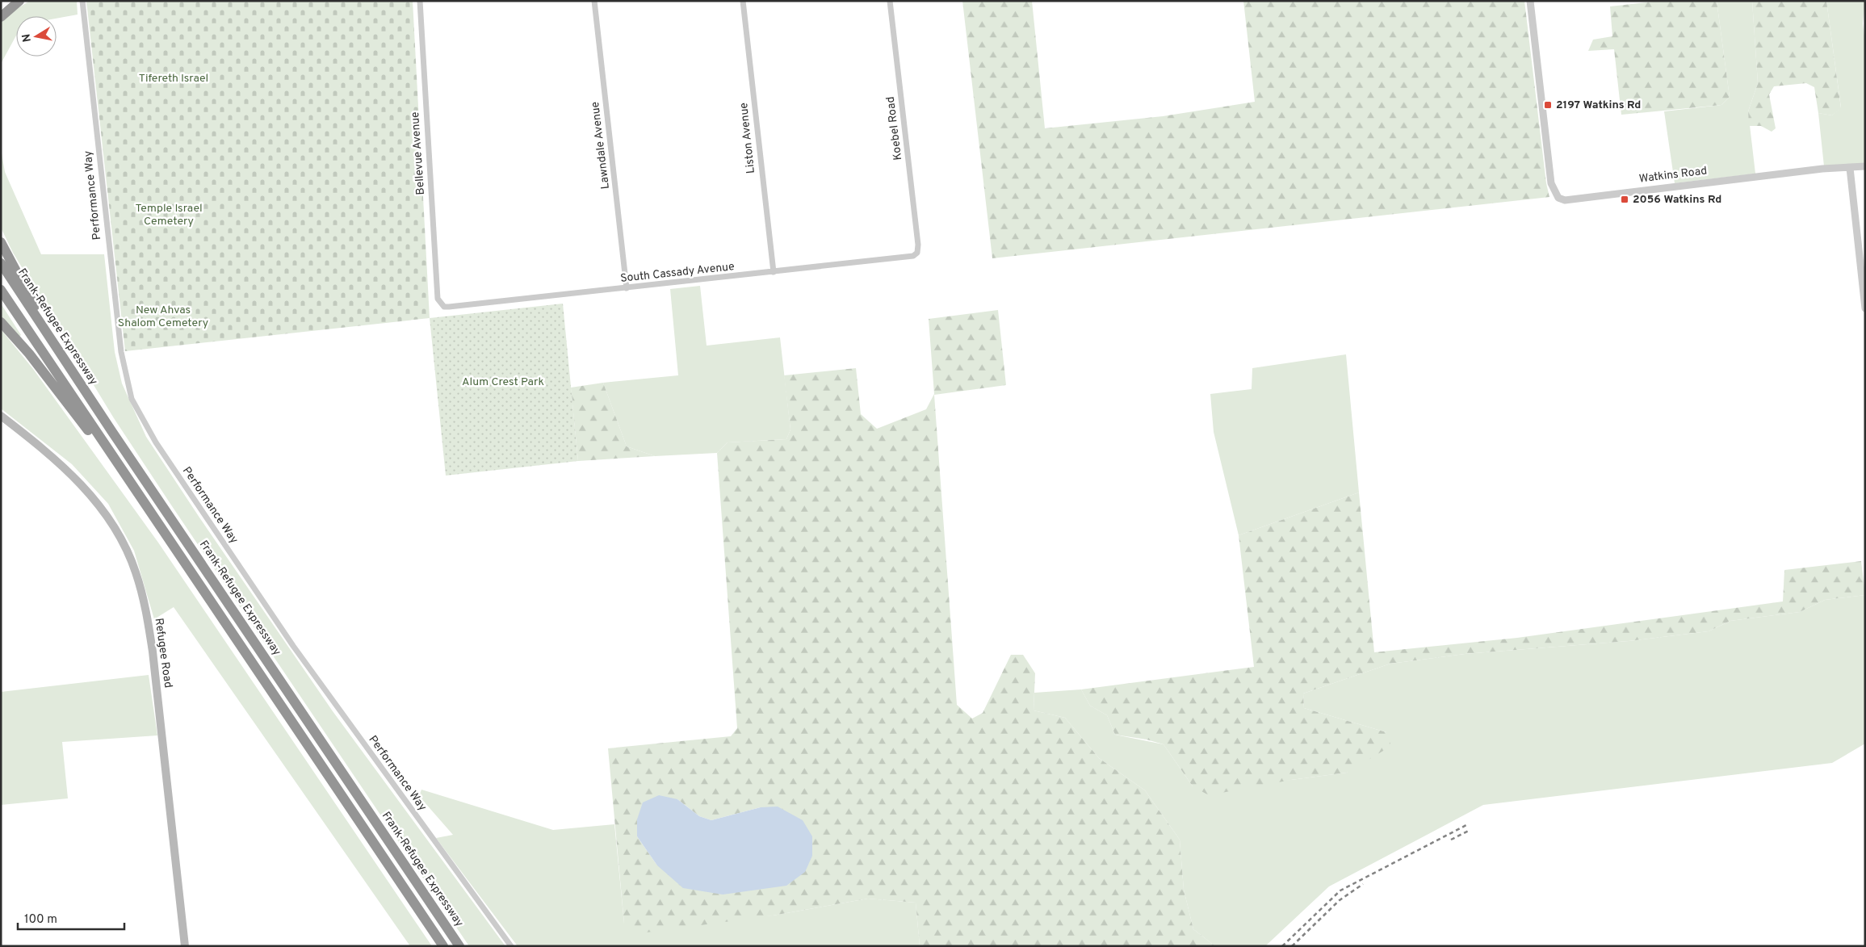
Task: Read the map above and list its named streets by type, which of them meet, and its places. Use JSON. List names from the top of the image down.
{
  "streets": {
    "highway": ["Frank-Refugee Expressway"],
    "main road": ["Refugee Road"],
    "street": [
      "Koebel Road",
      "Liston Avenue",
      "Lawndale Avenue",
      "Bellevue Avenue",
      "Watkins Road",
      "Performance Way",
      "South Cassady Avenue"
    ]
  },
  "crossings": [
    ["Koebel Road", "South Cassady Avenue"],
    ["Liston Avenue", "South Cassady Avenue"],
    ["Lawndale Avenue", "South Cassady Avenue"],
    ["Bellevue Avenue", "South Cassady Avenue"]
  ],
  "parks": [
    "Tifereth Israel",
    "Temple Israel Cemetery",
    "New Ahvas Shalom Cemetery",
    "Alum Crest Park"
  ],
  "places": {
    "transit": ["2197 Watkins Rd", "2056 Watkins Rd"]
  },
  "scale_bar": "100 m",
  "north": "left"
}
